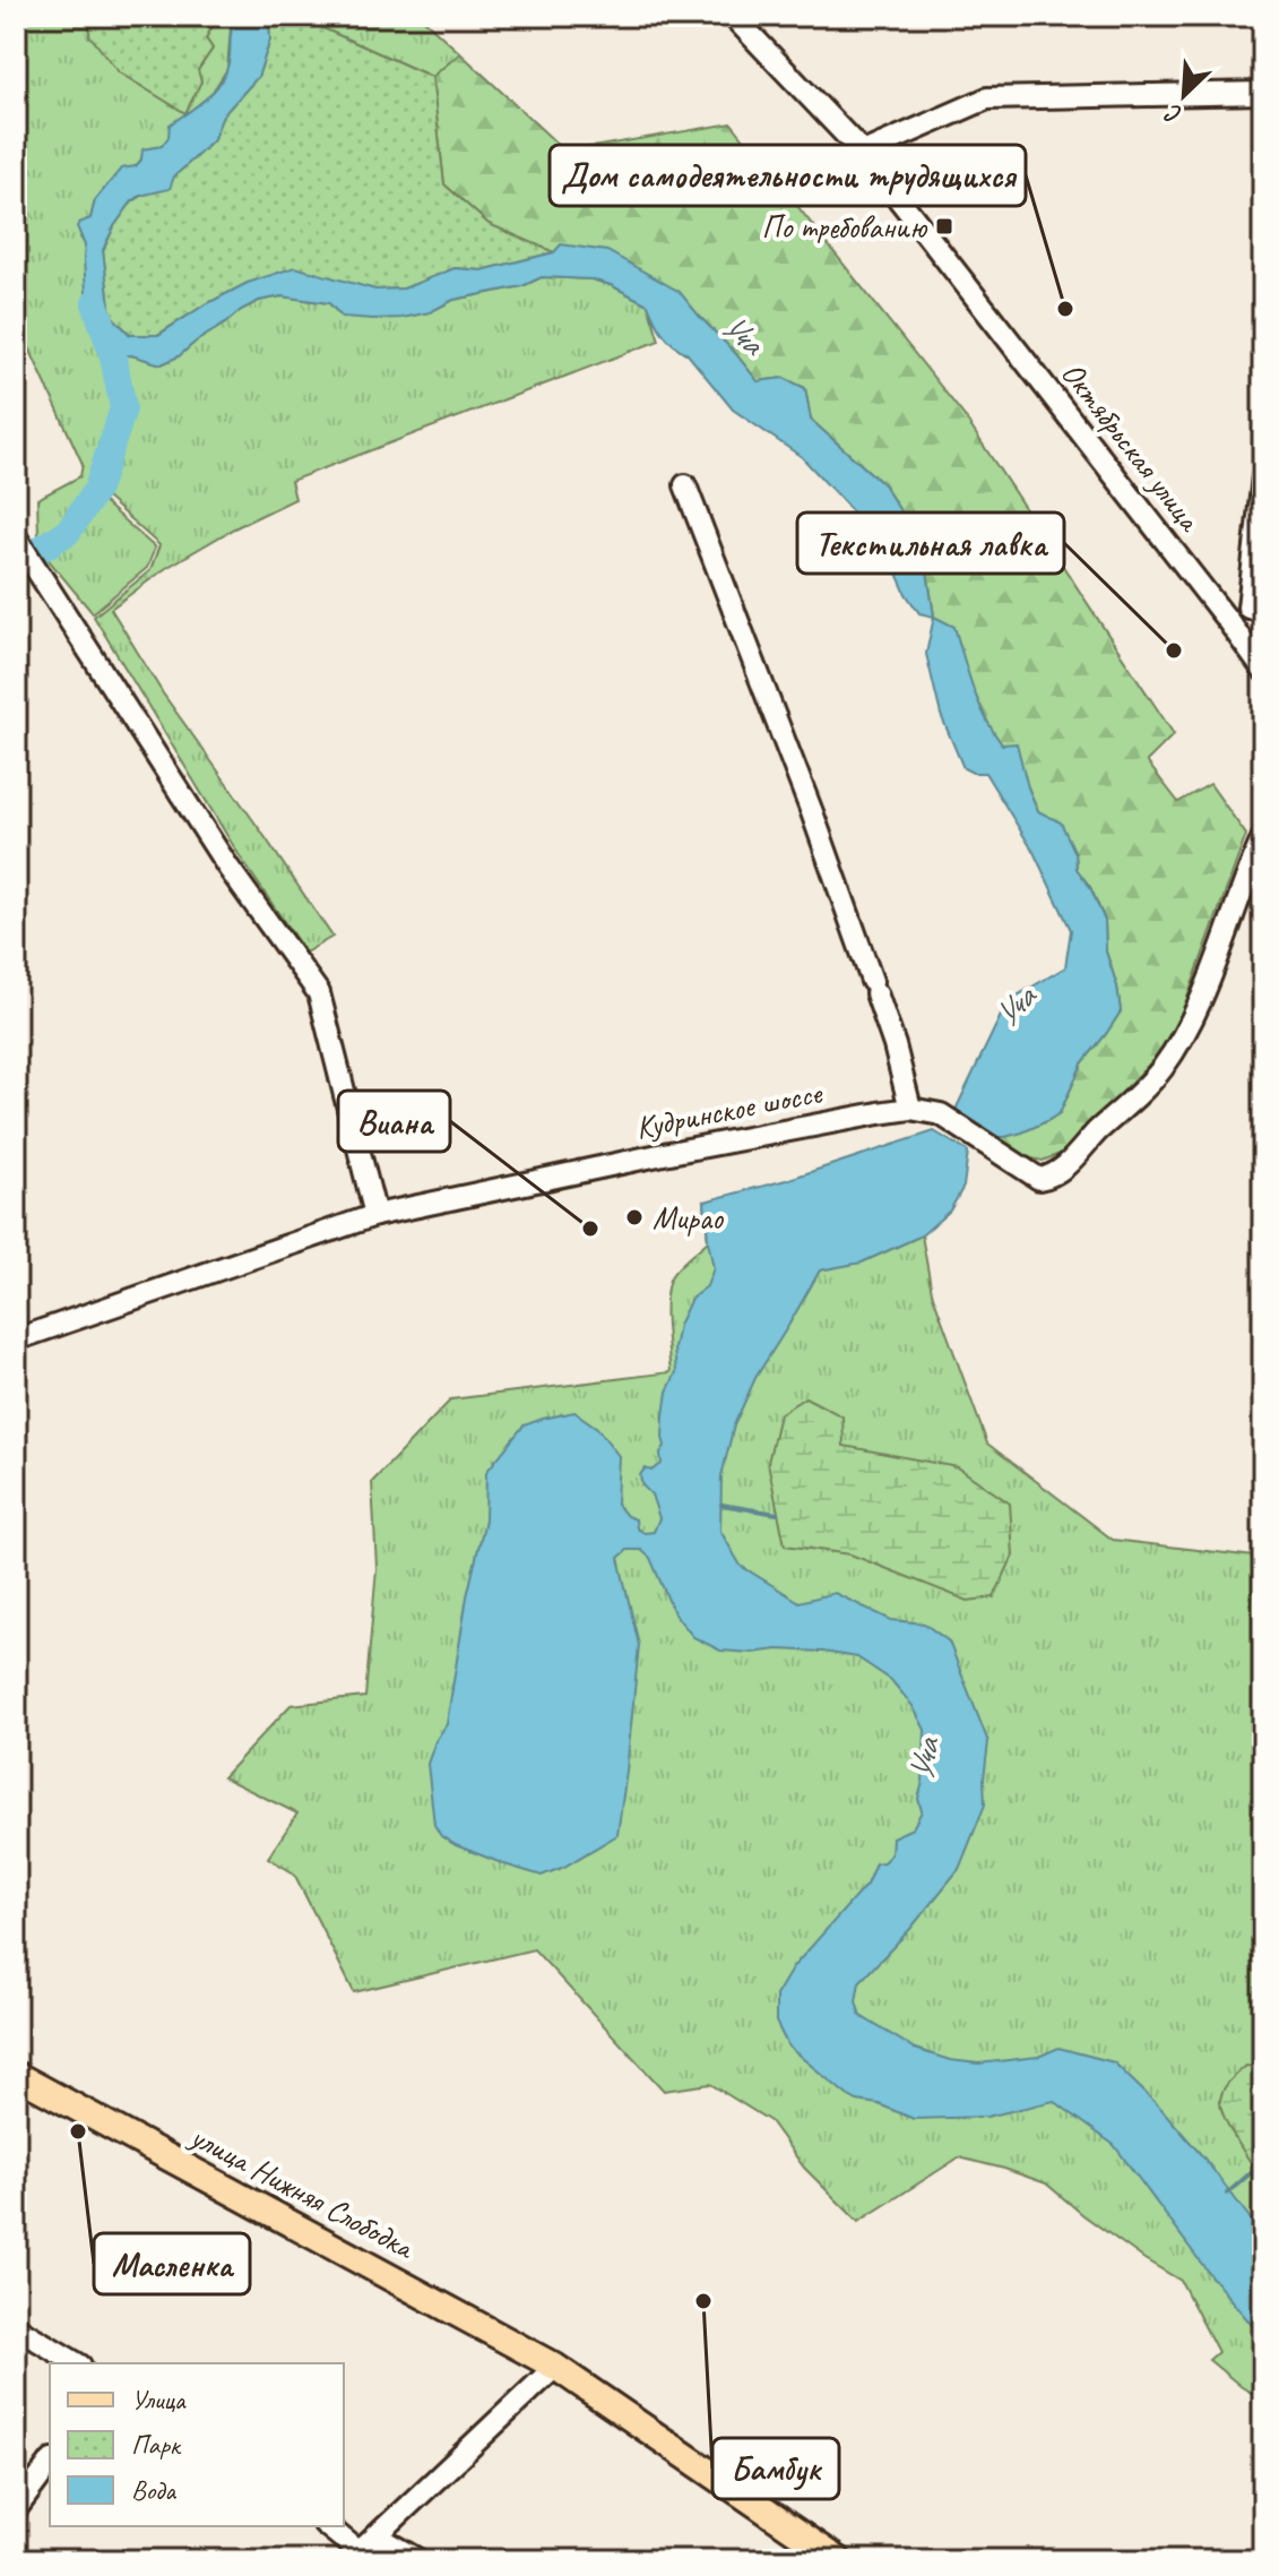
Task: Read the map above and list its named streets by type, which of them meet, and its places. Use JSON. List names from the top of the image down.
{
  "streets": {
    "main road": ["улица Нижняя Слободка"],
    "street": ["Октябрьская улица", "Кудринское шоссе"]
  },
  "water": ["Уча"],
  "places": {
    "transit": ["По требованию"],
    "other": [
      "Дом самодеятельности трудящихся",
      "Текстильная лавка",
      "Мирао",
      "Виана",
      "Масленка",
      "Бамбук"
    ]
  },
  "legend": ["Улица", "Парк", "Вода"],
  "north": "bottom left"
}
